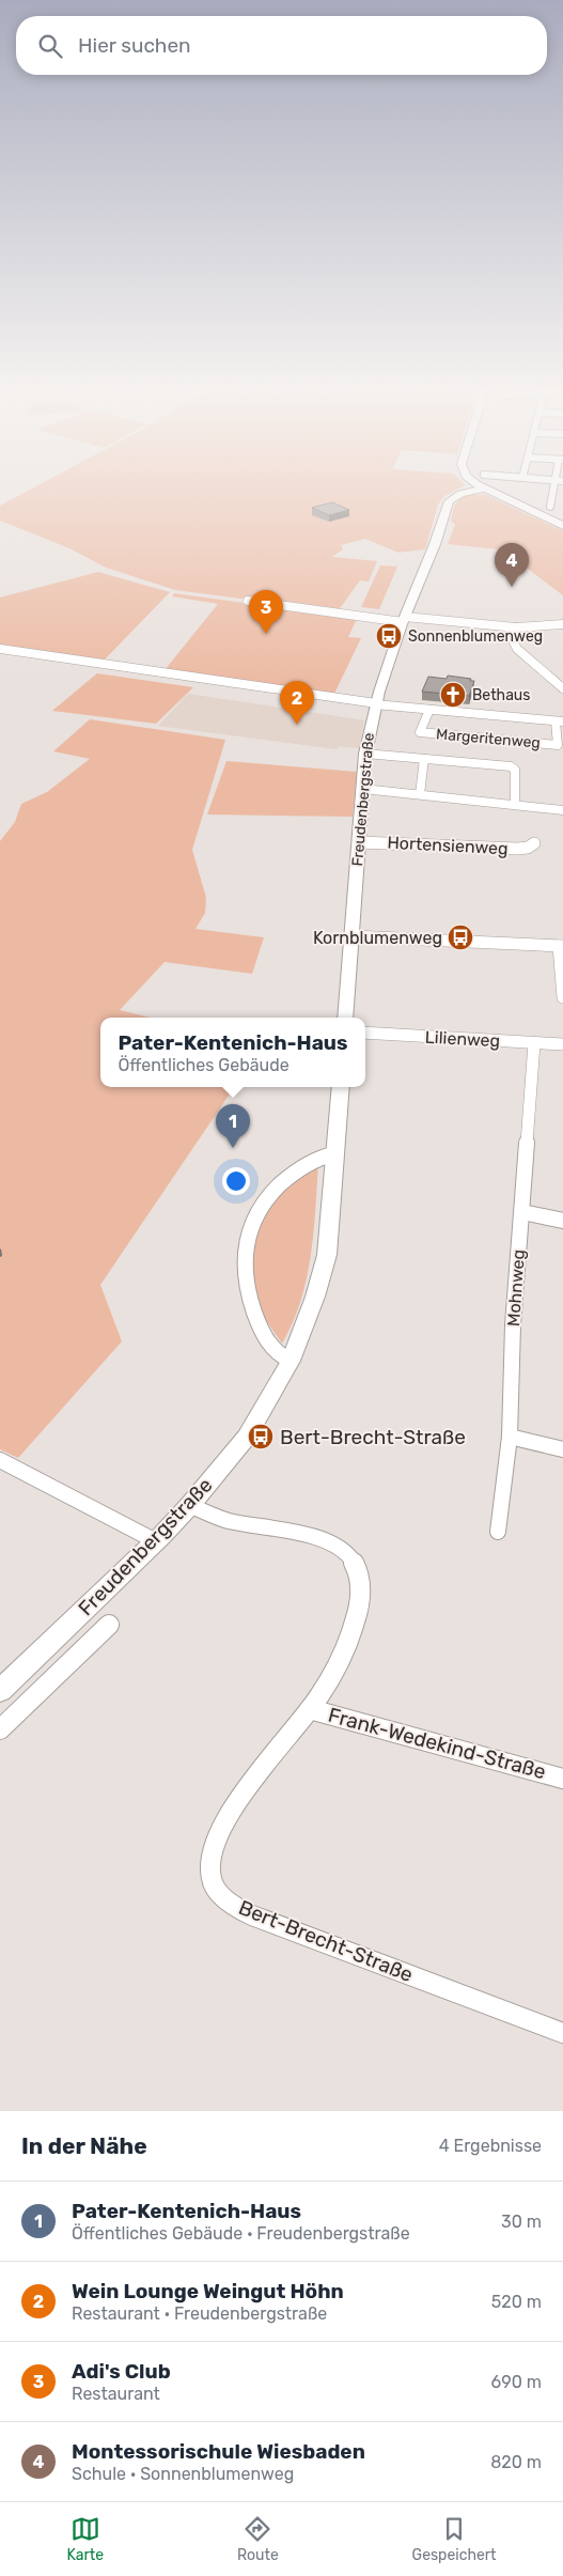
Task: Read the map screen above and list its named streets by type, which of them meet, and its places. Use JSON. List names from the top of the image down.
{
  "streets": {
    "street": [
      "Margeritenweg",
      "Freudenbergstraße",
      "Hortensienweg",
      "Lilienweg",
      "Mohnweg",
      "Frank-Wedekind-Straße",
      "Bert-Brecht-Straße"
    ]
  },
  "crossings": [
    ["Freudenbergstraße", "Hortensienweg"],
    ["Freudenbergstraße", "Bert-Brecht-Straße"],
    ["Lilienweg", "Mohnweg"],
    ["Frank-Wedekind-Straße", "Bert-Brecht-Straße"]
  ],
  "places": {
    "bus stop": ["Sonnenblumenweg", "Kornblumenweg", "Bert-Brecht-Straße"],
    "church": ["Bethaus"]
  },
  "page": {
    "search": "Hier suchen",
    "pins": [
      "4",
      "3",
      "2",
      "1"
    ],
    "popup": ["Pater-Kentenich-Haus", "Öffentliches Gebäude"],
    "heading": ["In der Nähe", "4 Ergebnisse"],
    "list": [
      {
        "mark": "1",
        "name": "Pater-Kentenich-Haus",
        "note": "Öffentliches Gebäude · Freudenbergstraße",
        "value": "30 m"
      },
      {
        "mark": "2",
        "name": "Wein Lounge Weingut Höhn",
        "note": "Restaurant · Freudenbergstraße",
        "value": "520 m"
      },
      {
        "mark": "3",
        "name": "Adi's Club",
        "note": "Restaurant",
        "value": "690 m"
      },
      {
        "mark": "4",
        "name": "Montessorischule Wiesbaden",
        "note": "Schule · Sonnenblumenweg",
        "value": "820 m"
      }
    ],
    "nav": ["Karte", "Route", "Gespeichert"]
  }
}
